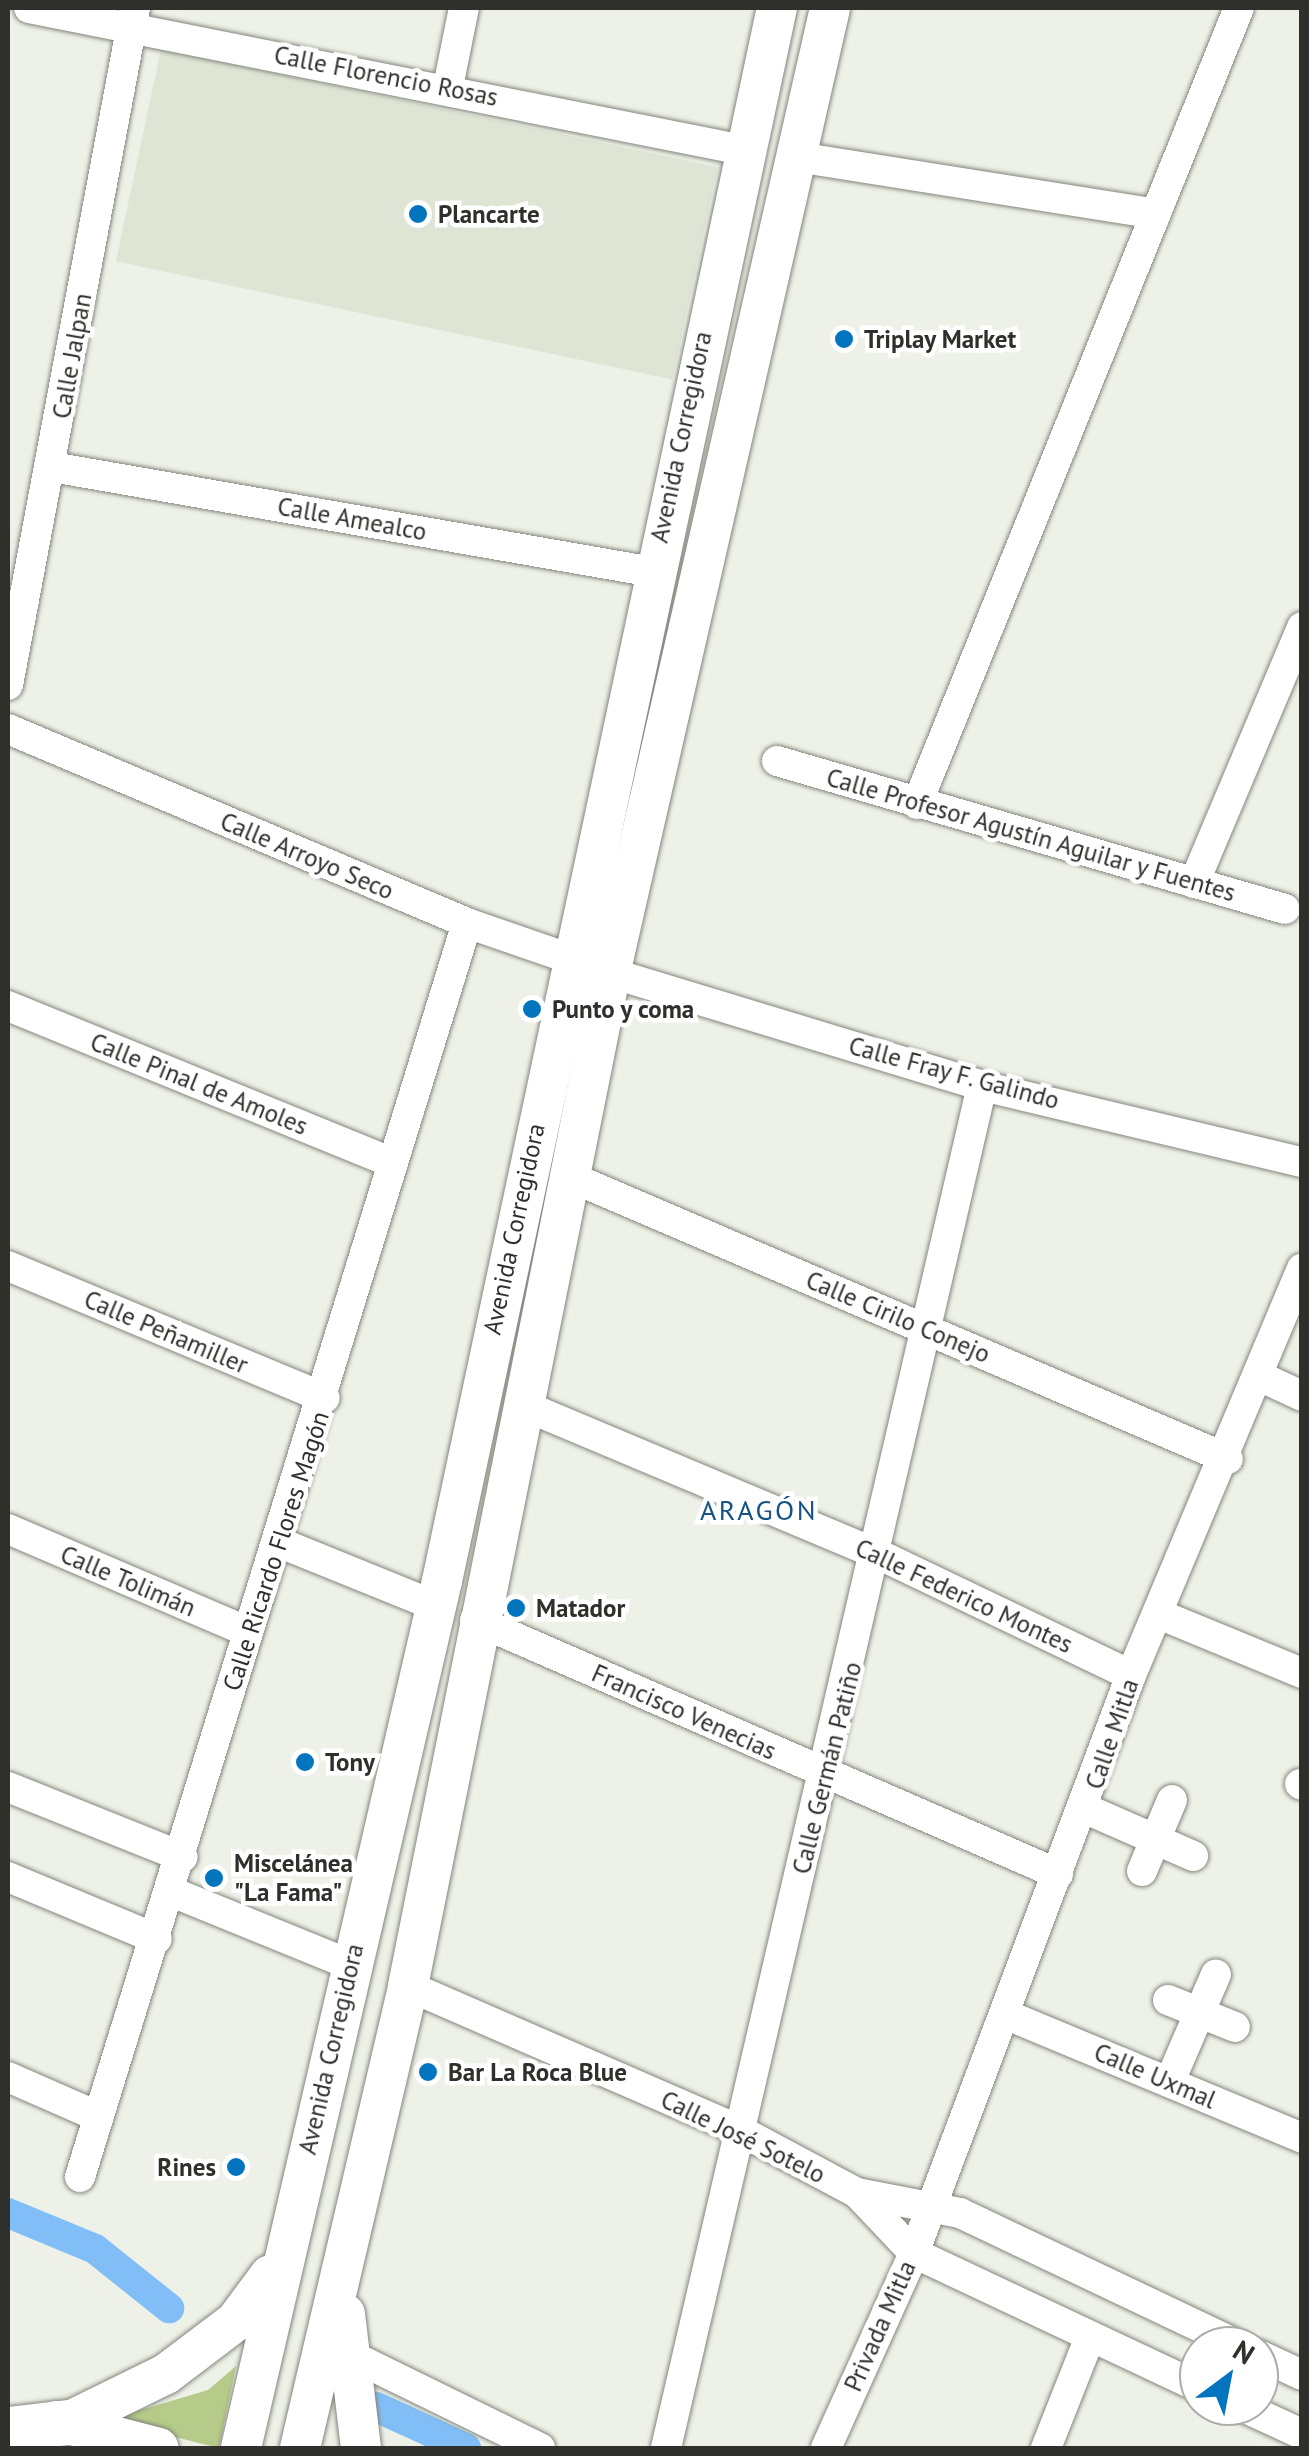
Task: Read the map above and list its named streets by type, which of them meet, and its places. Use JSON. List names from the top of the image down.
{
  "streets": {
    "main road": ["Avenida Corregidora"],
    "street": [
      "Calle Florencio Rosas",
      "Calle Jalpan",
      "Calle Amealco",
      "Calle Profesor Agustín Aguilar y Fuentes",
      "Calle Arroyo Seco",
      "Calle Fray F. Galindo",
      "Calle Pinal de Amoles",
      "Calle Cirilo Conejo",
      "Calle Peñamiller",
      "Calle Ricardo Flores Magón",
      "Calle Tolimán",
      "Calle Federico Montes",
      "Francisco Venecias",
      "Calle Mitla",
      "Calle Germán Patiño",
      "Calle Uxmal",
      "Calle José Sotelo",
      "Privada Mitla"
    ]
  },
  "crossings": [
    ["Calle Florencio Rosas", "Calle Jalpan"],
    ["Calle Florencio Rosas", "Avenida Corregidora"],
    ["Calle Jalpan", "Calle Amealco"],
    ["Avenida Corregidora", "Calle Amealco"],
    ["Avenida Corregidora", "Calle Arroyo Seco"],
    ["Avenida Corregidora", "Calle Fray F. Galindo"],
    ["Avenida Corregidora", "Calle Cirilo Conejo"],
    ["Avenida Corregidora", "Calle Federico Montes"],
    ["Avenida Corregidora", "Francisco Venecias"],
    ["Avenida Corregidora", "Calle José Sotelo"],
    ["Calle Arroyo Seco", "Calle Fray F. Galindo"],
    ["Calle Arroyo Seco", "Calle Ricardo Flores Magón"],
    ["Calle Fray F. Galindo", "Calle Germán Patiño"],
    ["Calle Pinal de Amoles", "Calle Ricardo Flores Magón"],
    ["Calle Cirilo Conejo", "Calle Mitla"],
    ["Calle Cirilo Conejo", "Calle Germán Patiño"],
    ["Calle Peñamiller", "Calle Ricardo Flores Magón"],
    ["Calle Ricardo Flores Magón", "Calle Tolimán"],
    ["Calle Federico Montes", "Calle Mitla"],
    ["Calle Federico Montes", "Calle Germán Patiño"],
    ["Francisco Venecias", "Calle Mitla"],
    ["Francisco Venecias", "Calle Germán Patiño"],
    ["Calle Mitla", "Calle Uxmal"],
    ["Calle Mitla", "Calle José Sotelo"],
    ["Calle Mitla", "Privada Mitla"],
    ["Calle Germán Patiño", "Calle José Sotelo"],
    ["Calle José Sotelo", "Privada Mitla"]
  ],
  "districts": ["ARAGÓN"],
  "places": [
    "Plancarte",
    "Triplay Market",
    "Punto y coma",
    "Matador",
    "Tony",
    "Miscelánea \"La Fama\"",
    "Bar La Roca Blue",
    "Rines"
  ],
  "north": "top right"
}
